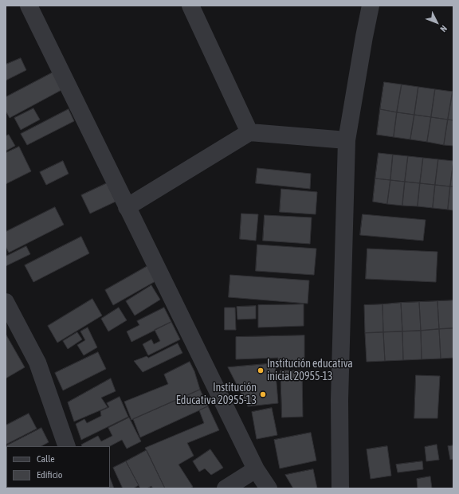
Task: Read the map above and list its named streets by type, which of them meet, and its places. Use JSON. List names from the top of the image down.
{
  "places": ["Institución educativa inicial 20955-13", "Institución Educativa 20955-13"],
  "legend": ["Calle", "Edificio"],
  "north": "bottom right"
}
